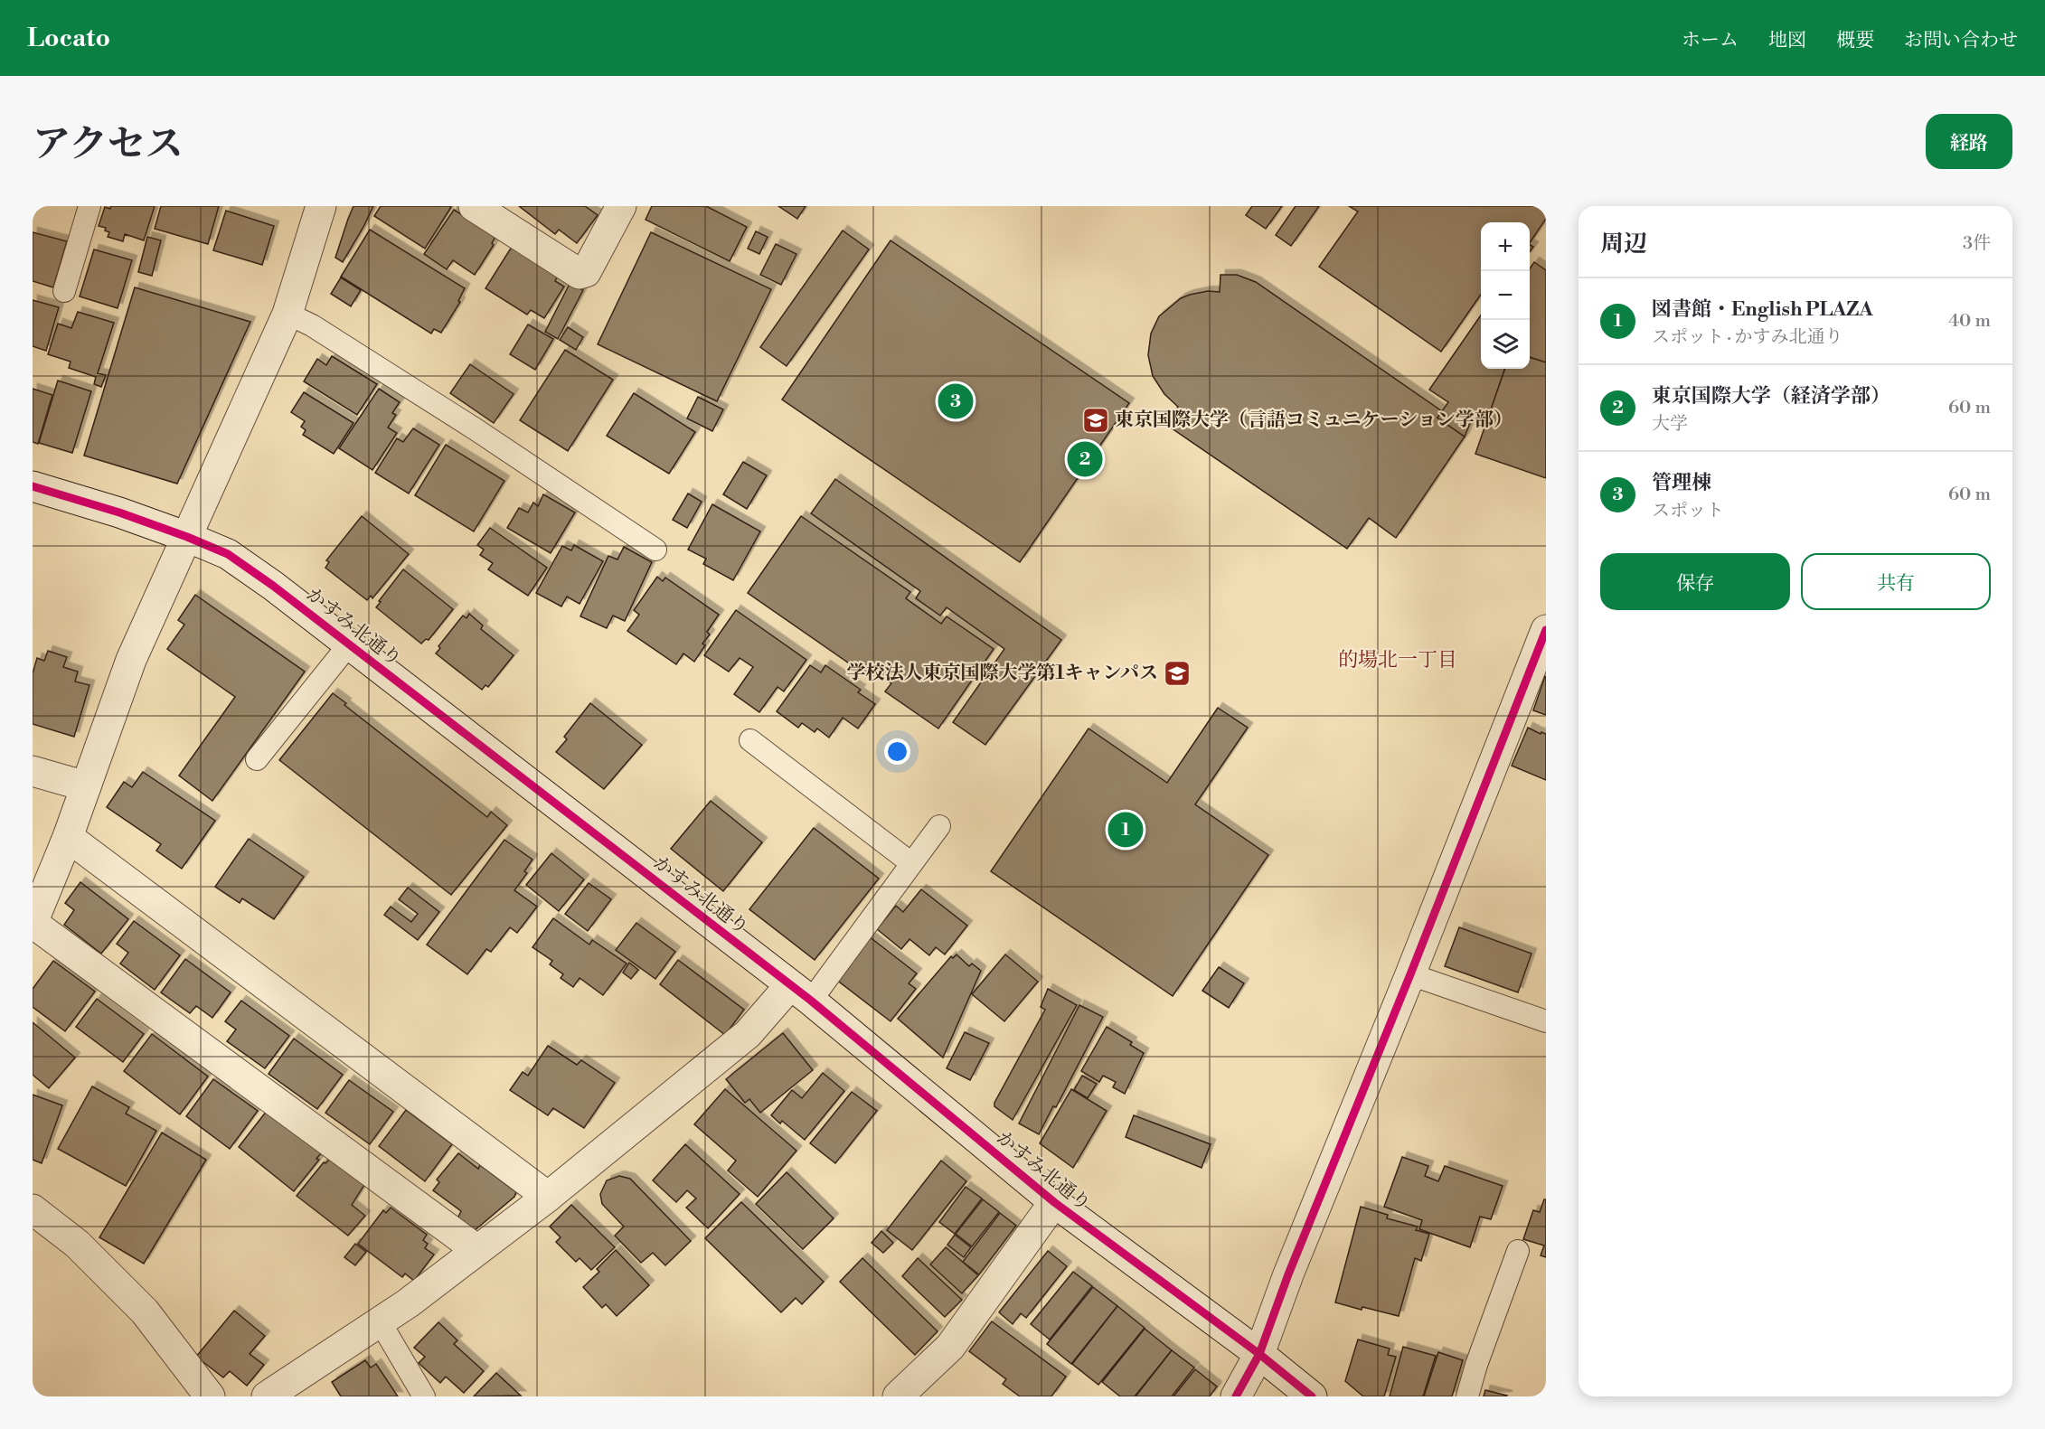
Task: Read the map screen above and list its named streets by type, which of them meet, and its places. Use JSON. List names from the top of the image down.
{
  "streets": {
    "street": ["かすみ北通り"]
  },
  "districts": ["的場北一丁目"],
  "places": {
    "school or university": ["東京国際大学（言語コミュニケーション学部）", "学校法人東京国際大学第1キャンパス"]
  },
  "page": {
    "header": "Locato",
    "nav": [
      "ホーム",
      "地図",
      "概要",
      "お問い合わせ"
    ],
    "title": "アクセス",
    "buttons": [
      "経路",
      ["保存", "共有"]
    ],
    "heading": ["周辺", "3件"],
    "map_buttons": ["+", "−"],
    "list": [
      {
        "mark": "1",
        "name": "図書館・English PLAZA",
        "note": "スポット · かすみ北通り",
        "value": "40 m"
      },
      {
        "mark": "2",
        "name": "東京国際大学（経済学部）",
        "note": "大学",
        "value": "60 m"
      },
      {
        "mark": "3",
        "name": "管理棟",
        "note": "スポット",
        "value": "60 m"
      }
    ],
    "pins": ["3", "2", "1"]
  }
}
